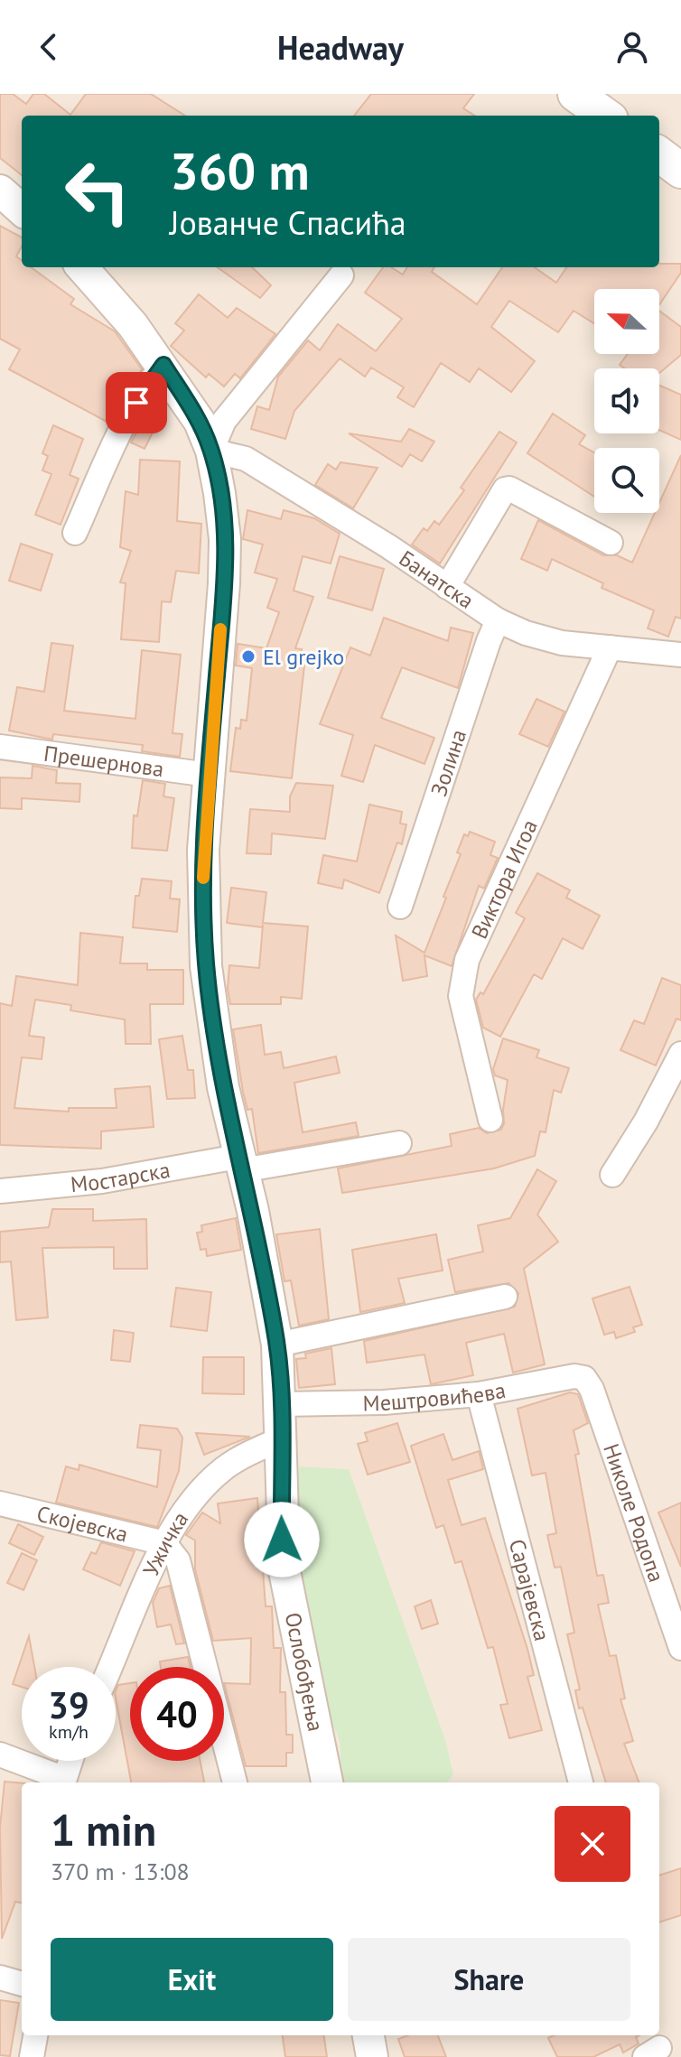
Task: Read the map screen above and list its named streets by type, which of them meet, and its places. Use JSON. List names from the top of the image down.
{
  "streets": {
    "street": [
      "Банатска",
      "Прешернова",
      "Золина",
      "Виктора Игоа",
      "Мостарска",
      "Мештровићева",
      "Николе Родопа",
      "Скојевска",
      "Ужичка",
      "Сарајевска",
      "Ослобођења"
    ]
  },
  "crossings": [
    ["Банатска", "Золина"],
    ["Банатска", "Виктора Игоа"],
    ["Банатска", "Ослобођења"],
    ["Прешернова", "Ослобођења"],
    ["Мостарска", "Ослобођења"],
    ["Мештровићева", "Николе Родопа"],
    ["Мештровићева", "Сарајевска"],
    ["Мештровићева", "Ослобођења"],
    ["Скојевска", "Ужичка"],
    ["Ужичка", "Ослобођења"]
  ],
  "places": ["El grejko"],
  "north": "left",
  "page": {
    "header": "Headway",
    "turn": ["360 m", "Јованче Спасића"],
    "speed": "39 km/h",
    "limit": "40",
    "heading": ["1 min", "370 m · 13:08"],
    "buttons": ["Exit", "Share"]
  }
}
